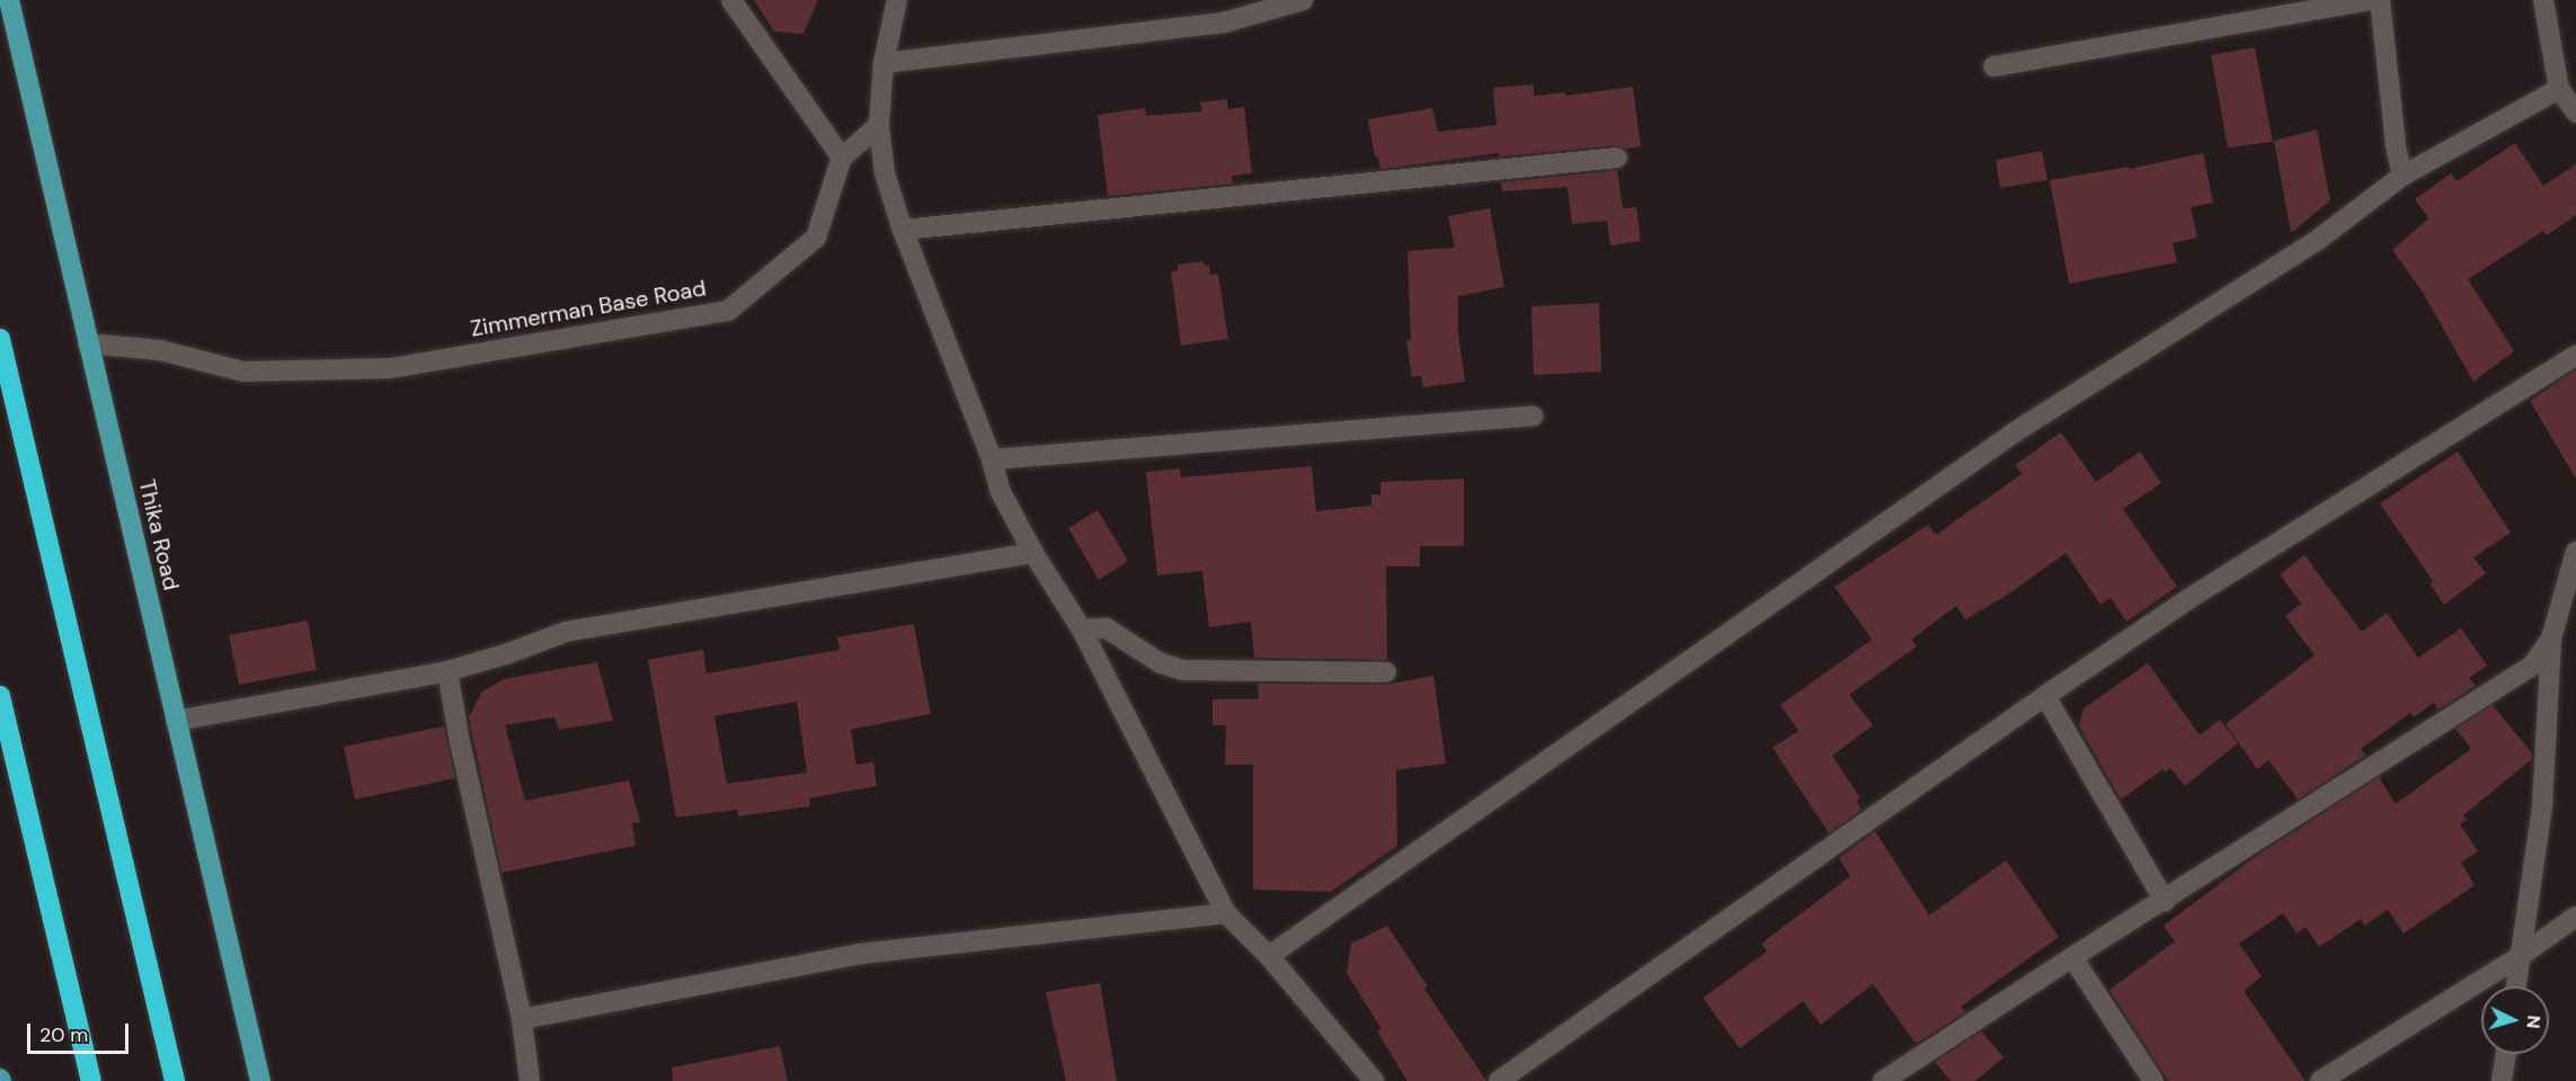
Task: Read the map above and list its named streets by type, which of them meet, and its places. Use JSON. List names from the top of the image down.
{
  "streets": {
    "main road": ["Thika Road"],
    "street": ["Zimmerman Base Road"]
  },
  "crossings": [
    ["Zimmerman Base Road", "Thika Road"]
  ],
  "scale_bar": "20 m",
  "north": "right"
}
